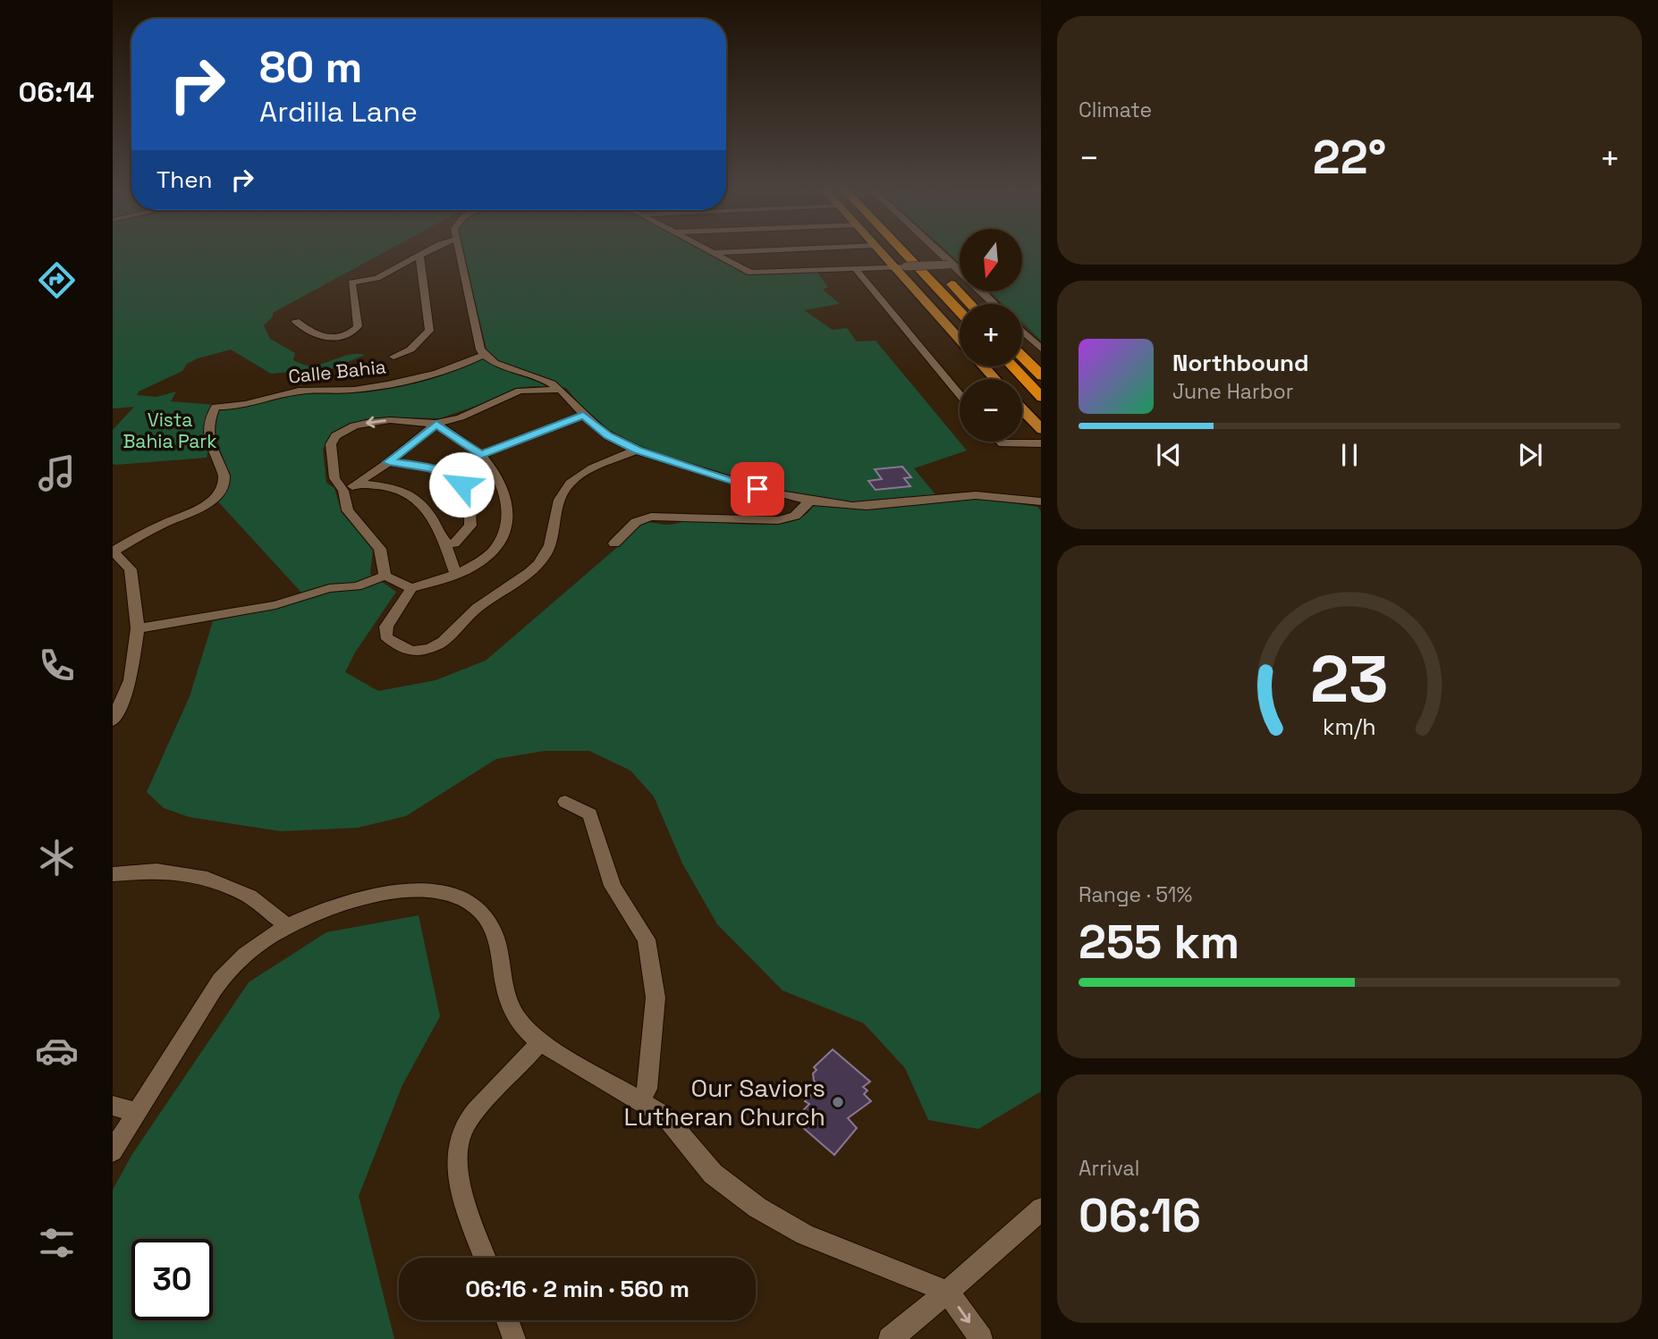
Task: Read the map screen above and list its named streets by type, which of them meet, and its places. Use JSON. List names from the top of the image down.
{
  "streets": {
    "street": ["Calle Bahia"]
  },
  "parks": ["Vista Bahia Park"],
  "places": ["Our Saviors Lutheran Church"],
  "north": "bottom",
  "page": {
    "tabs": "06:14",
    "tile": [
      "Climate",
      ["Range · 51%", "255 km"],
      ["Arrival", "06:16"]
    ],
    "turn": ["80 m", "Ardilla Lane"],
    "heat": ["−", "22°", "+"],
    "then": "Then",
    "map_buttons": ["+", "−"],
    "song": ["Northbound", "June Harbor"],
    "limit": "30",
    "trip": "06:16 · 2 min · 560 m",
    "gauge": ["23", "km/h"]
  }
}
